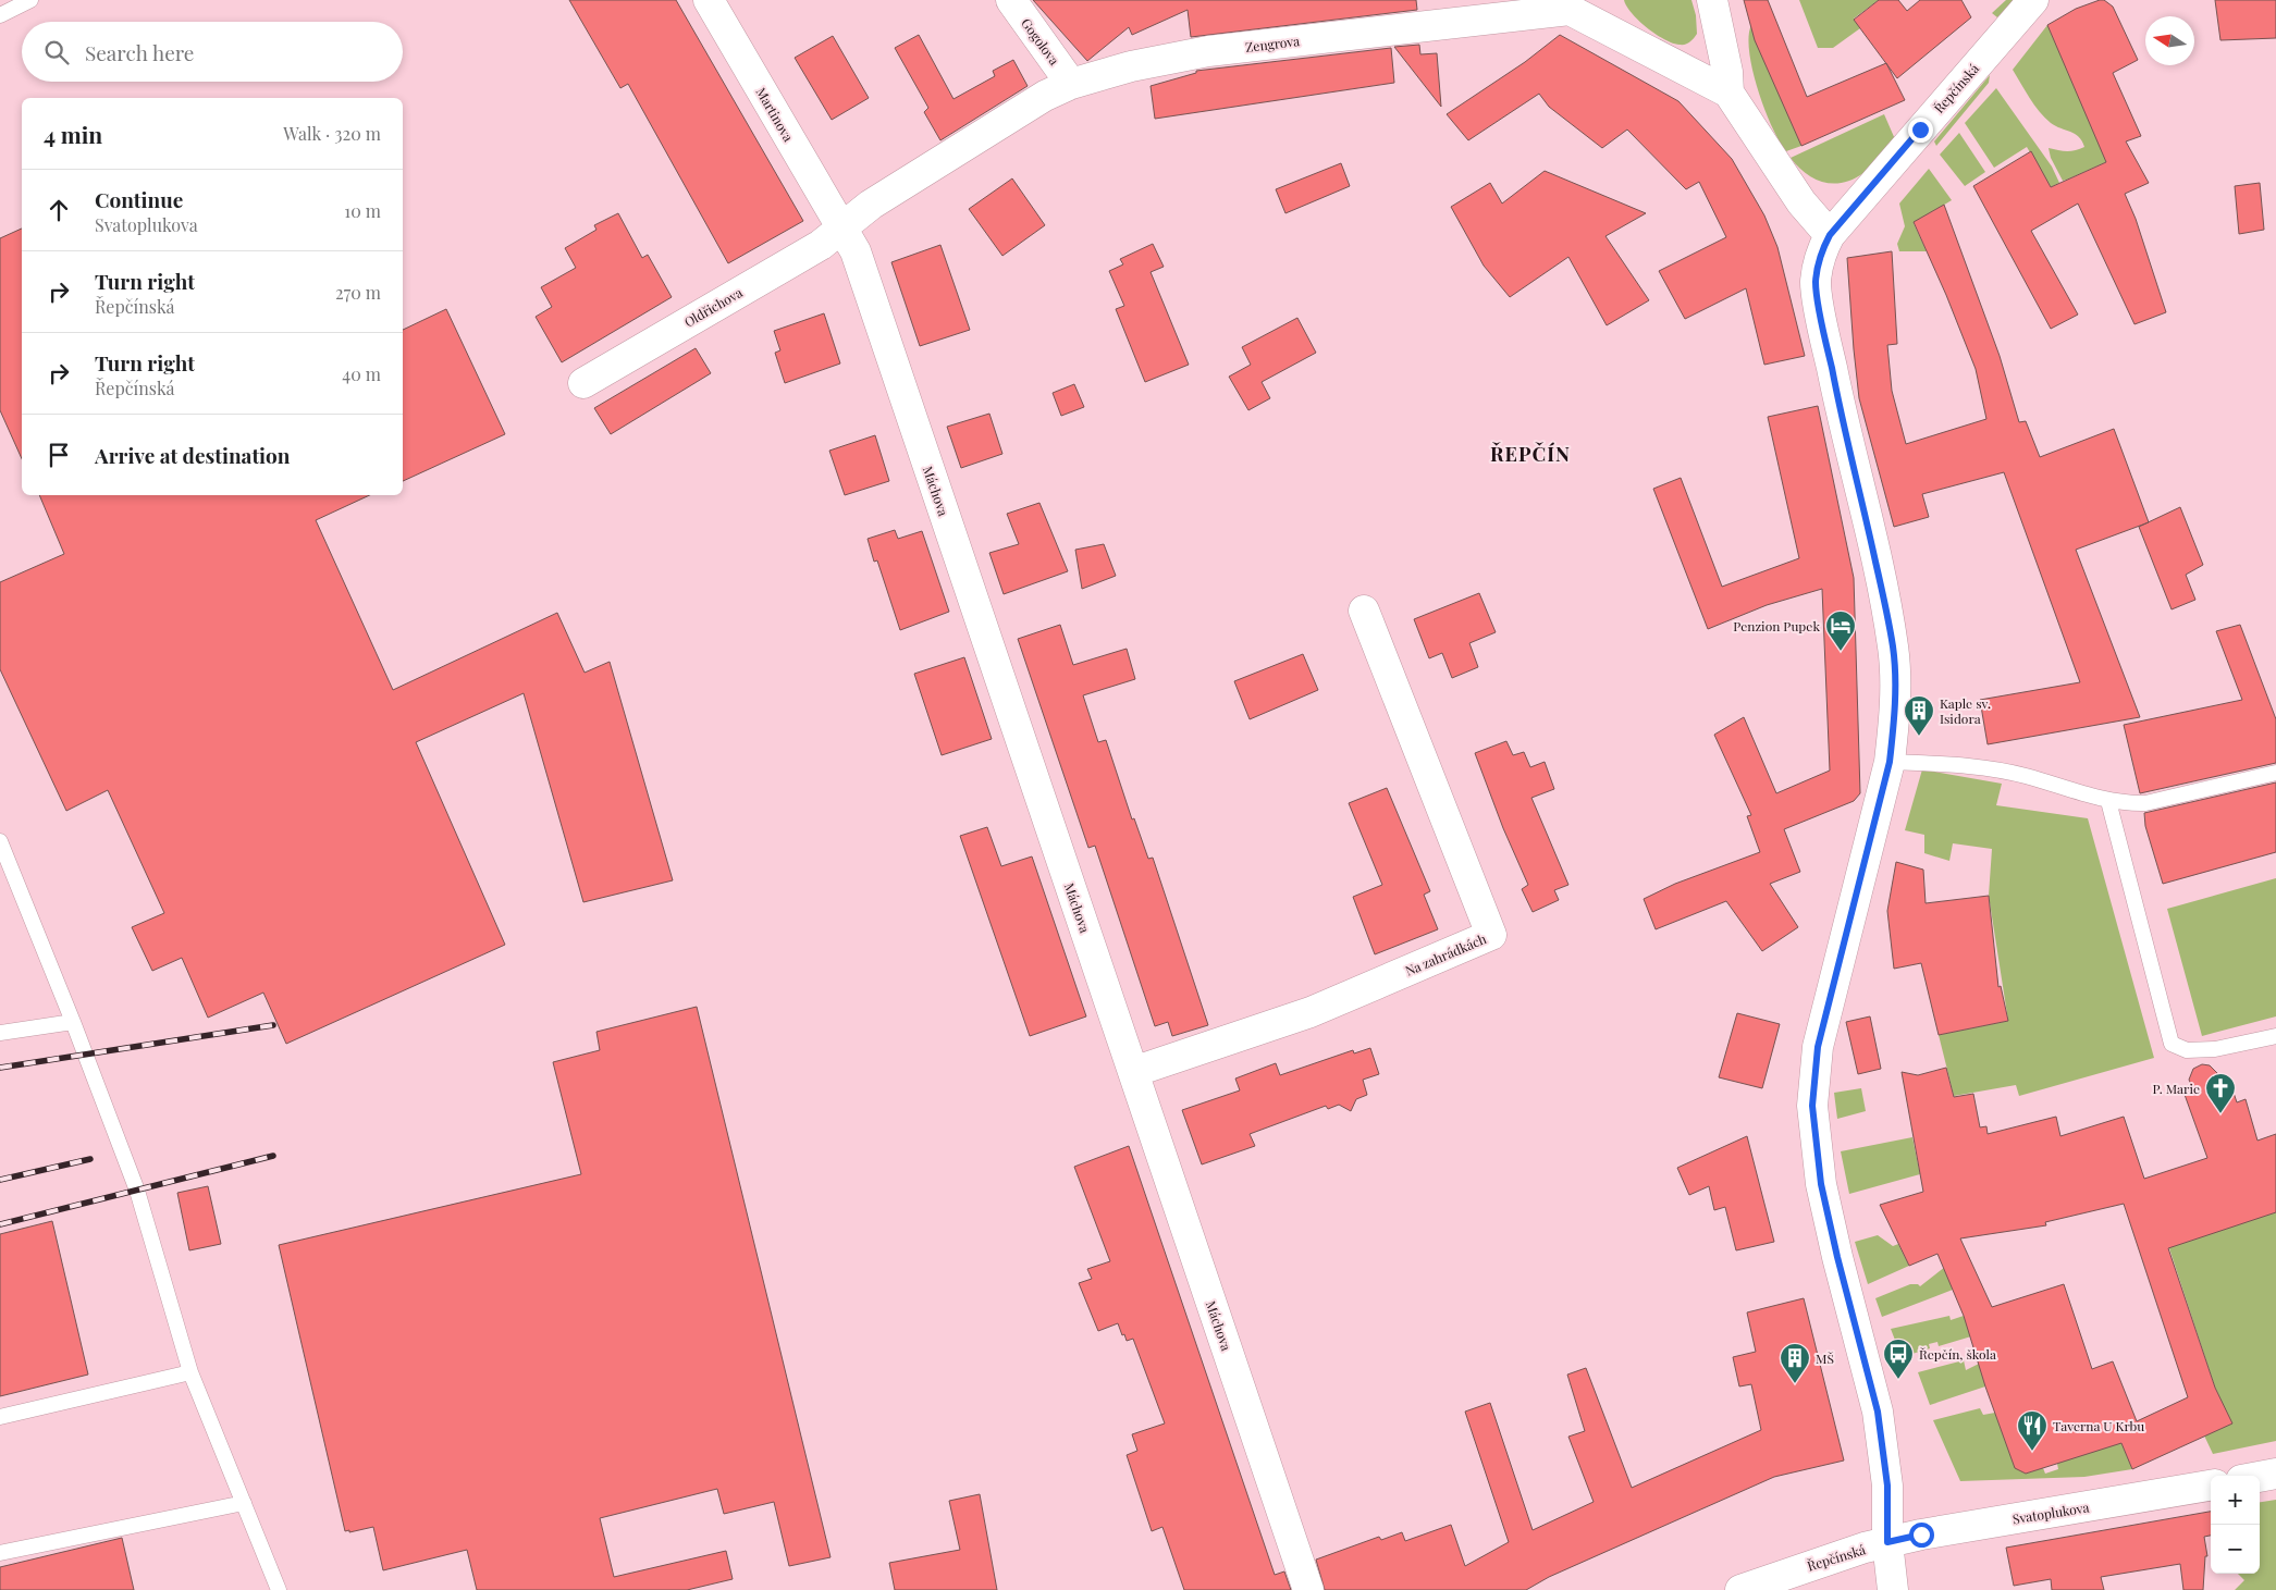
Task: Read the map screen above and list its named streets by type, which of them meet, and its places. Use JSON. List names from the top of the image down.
{
  "streets": {
    "street": [
      "Gogolova",
      "Zengrova",
      "Řepčínská",
      "Martinova",
      "Oldřichova",
      "Máchova",
      "Na zahrádkách",
      "Svatoplukova"
    ]
  },
  "crossings": [
    ["Gogolova", "Zengrova"],
    ["Zengrova", "Martinova"],
    ["Zengrova", "Oldřichova"],
    ["Zengrova", "Máchova"],
    ["Řepčínská", "Svatoplukova"],
    ["Martinova", "Oldřichova"],
    ["Martinova", "Máchova"],
    ["Oldřichova", "Máchova"],
    ["Máchova", "Na zahrádkách"]
  ],
  "districts": ["ŘEPČÍN"],
  "places": {
    "hotel": ["Penzion Pupek"],
    "building": ["Kaple sv. Isidora", "MŠ"],
    "church": ["P. Marie"],
    "bus stop": ["Řepčín, škola"],
    "restaurant": ["Taverna U Krbu"]
  },
  "north": "left",
  "page": {
    "search": "Search here",
    "heading": ["4 min", "Walk · 320 m"],
    "list": [
      ["Continue", "Svatoplukova", "10 m"],
      ["Turn right", "Řepčínská", "270 m"],
      ["Turn right", "Řepčínská", "40 m"],
      "Arrive at destination"
    ],
    "map_buttons": ["+", "−"]
  }
}
